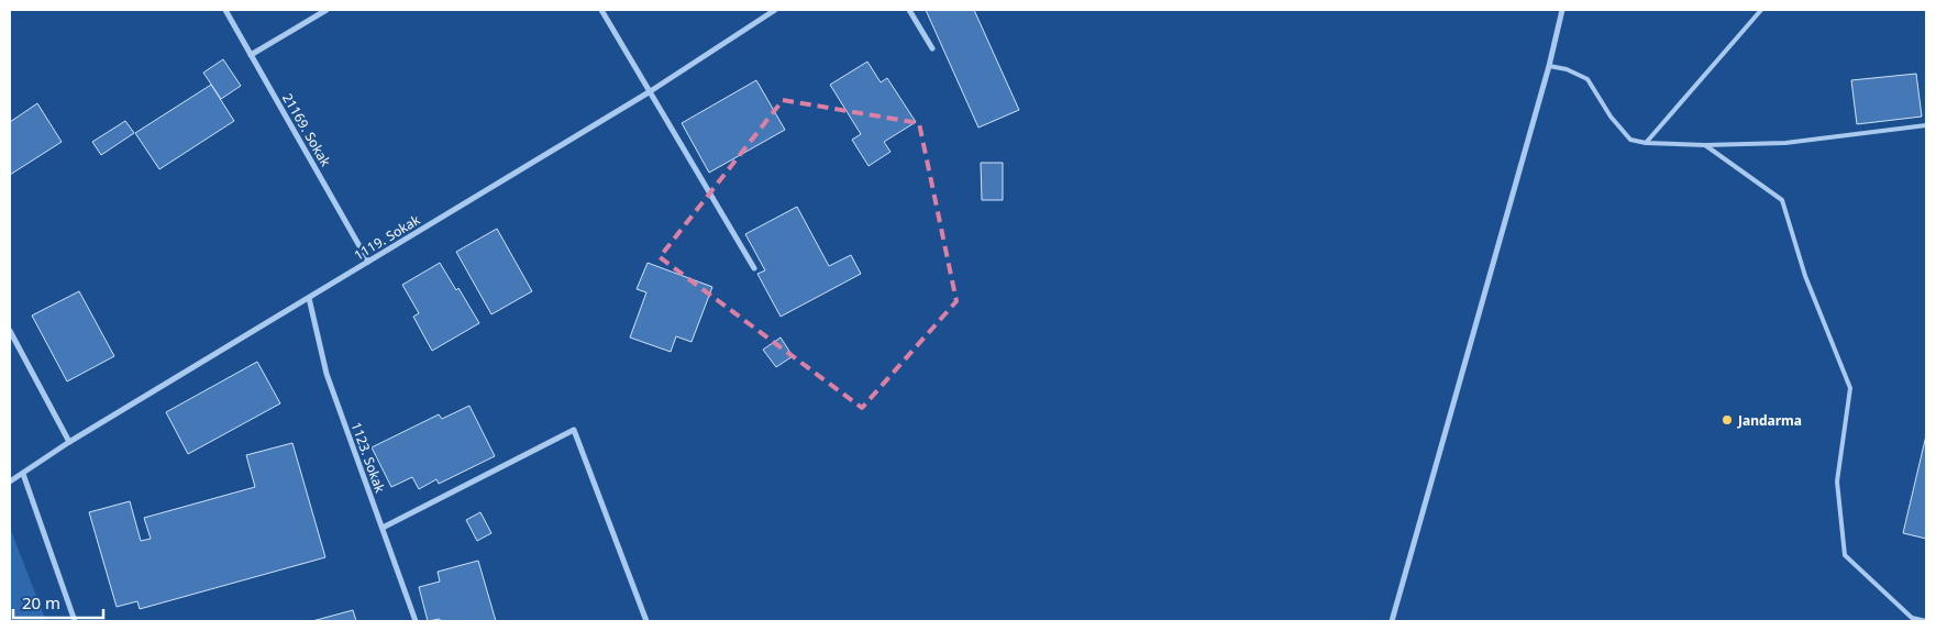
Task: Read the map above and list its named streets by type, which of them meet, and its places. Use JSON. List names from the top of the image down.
{
  "streets": {
    "street": ["21169. Sokak", "1119. Sokak", "1123. Sokak"]
  },
  "crossings": [
    ["21169. Sokak", "1119. Sokak"],
    ["1119. Sokak", "1123. Sokak"]
  ],
  "places": ["Jandarma"],
  "scale_bar": "20 m"
}
